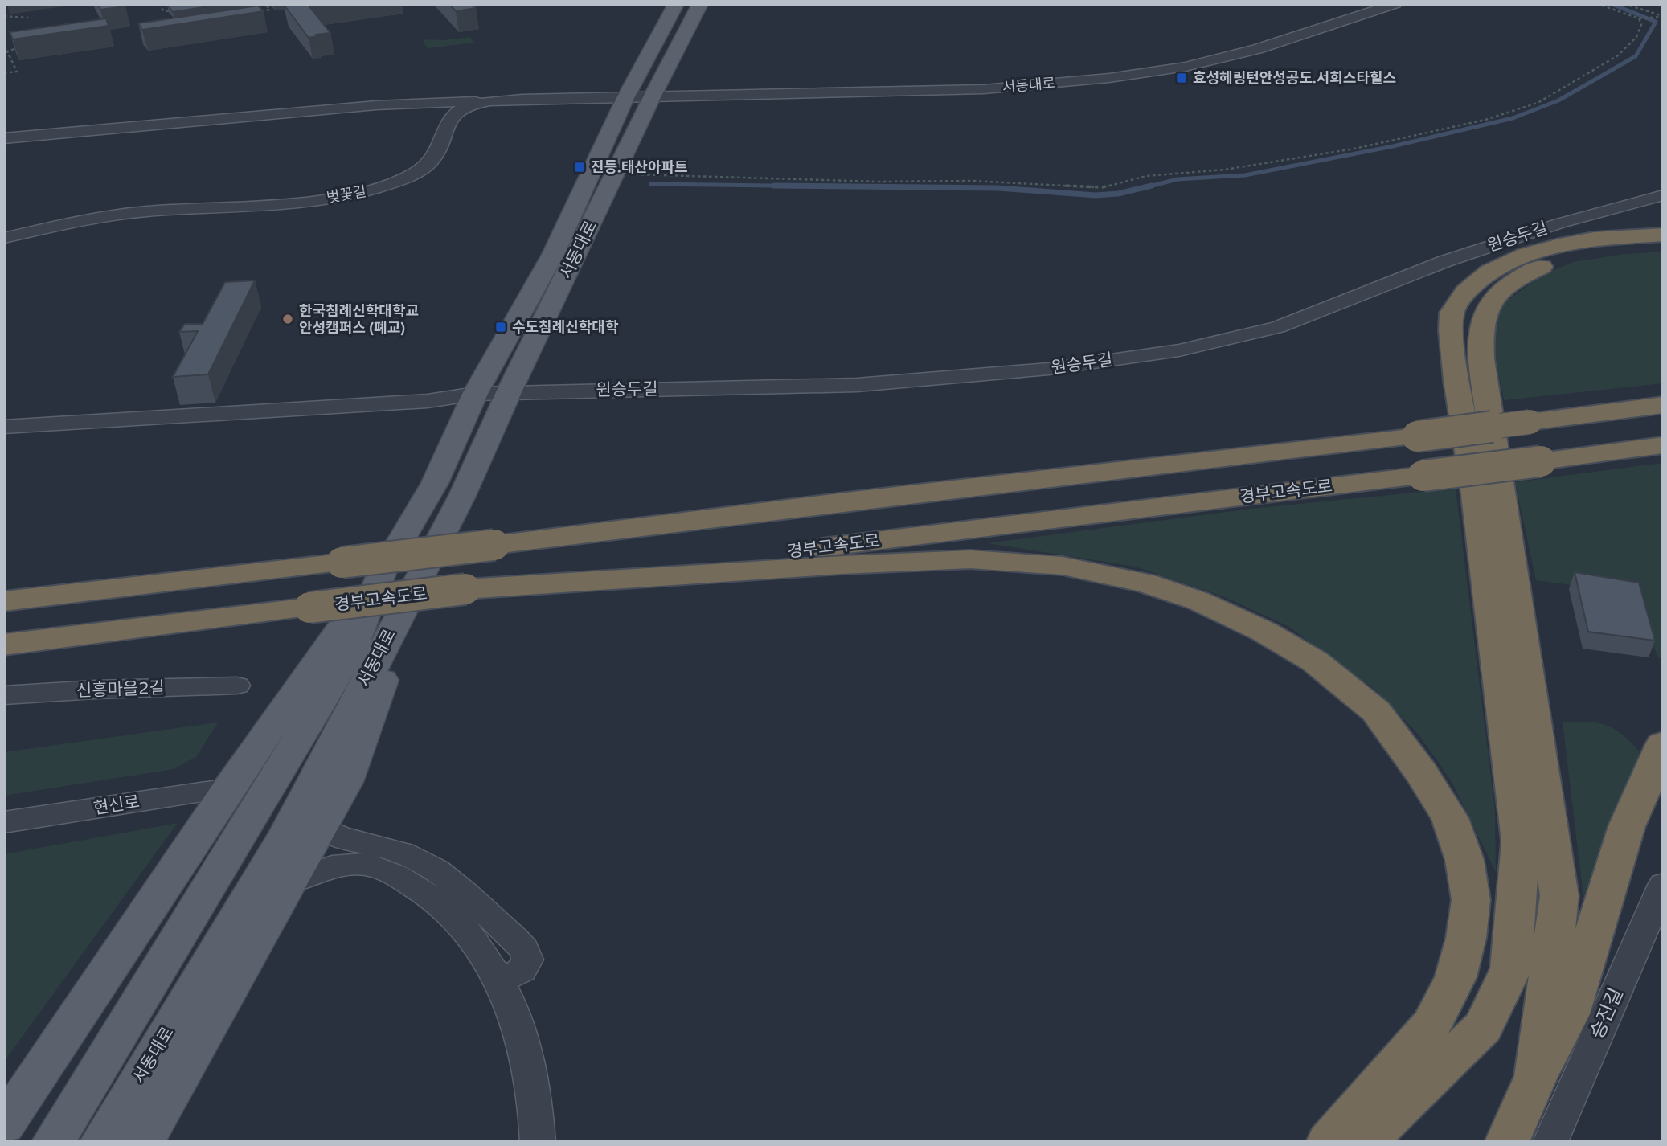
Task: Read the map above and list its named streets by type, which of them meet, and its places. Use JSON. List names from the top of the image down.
{
  "streets": {
    "highway": ["경부고속도로"],
    "main road": ["서동대로"],
    "street": [
      "벚꽃길",
      "원승두길",
      "신흥마을2길",
      "현신로",
      "승진길"
    ]
  },
  "crossings": [
    ["서동대로", "벚꽃길"],
    ["서동대로", "원승두길"]
  ],
  "places": {
    "transit": ["효성헤링턴안성공도.서희스타힐스", "진등.태산아파트", "수도침례신학대학"],
    "other": ["한국침례신학대학교 안성캠퍼스 (폐교)"]
  }
}
